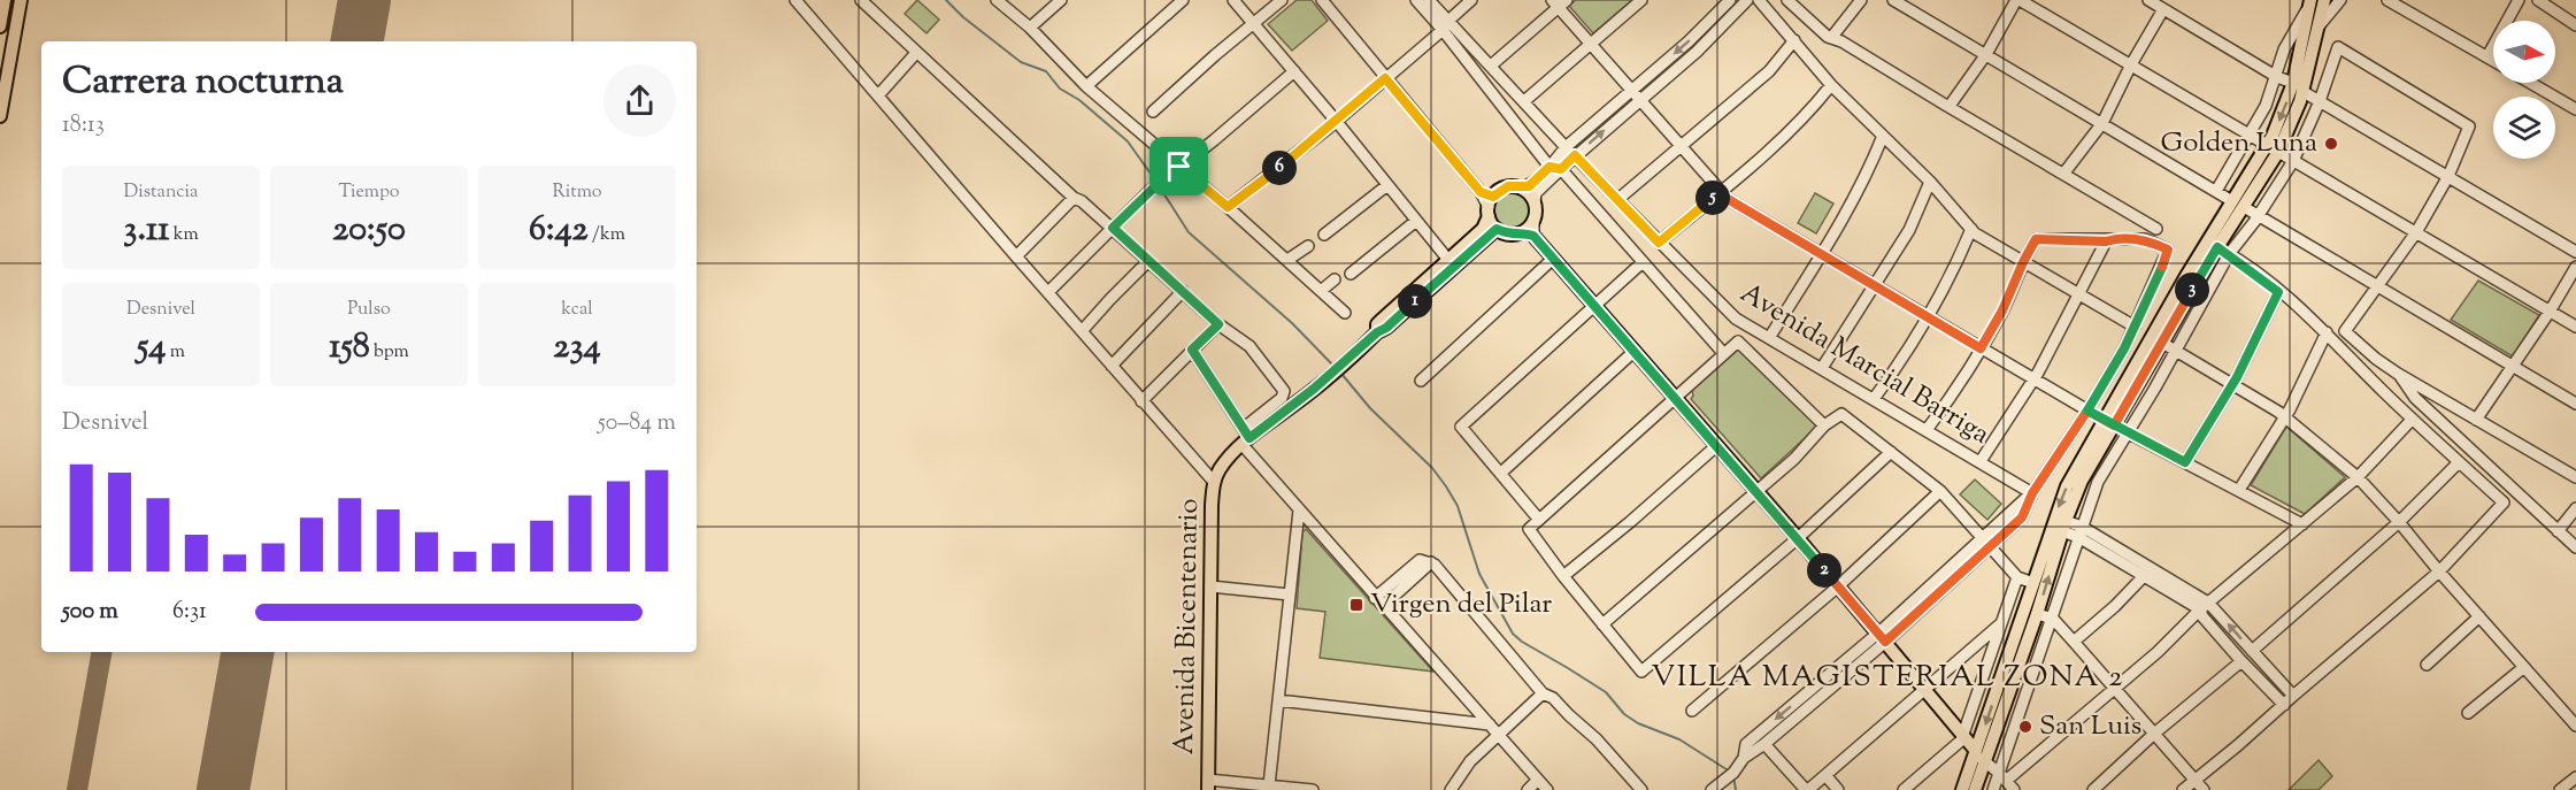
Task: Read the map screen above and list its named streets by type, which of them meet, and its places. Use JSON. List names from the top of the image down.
{
  "streets": {
    "main road": ["Avenida Bicentenario"],
    "street": ["Avenida Marcial Barriga"]
  },
  "districts": ["VILLA MAGISTERIAL ZONA 2"],
  "places": {
    "other": ["Golden Luna", "San Luis"],
    "transit": ["Virgen del Pilar"]
  },
  "north": "right",
  "page": {
    "heading": ["Carrera nocturna", "18:13"],
    "pins": [
      "6",
      "5",
      "3",
      "1",
      "2"
    ],
    "stats": [
      ["Distancia", "3.11 km"],
      ["Tiempo", "20:50"],
      ["Ritmo", "6:42 /km"],
      ["Desnivel", "54 m"],
      ["Pulso", "158 bpm"],
      ["kcal", "234"]
    ],
    "chart": ["Desnivel", "50–84 m"],
    "list": [
      {
        "name": "500 m",
        "note": "6:31"
      }
    ]
  }
}
